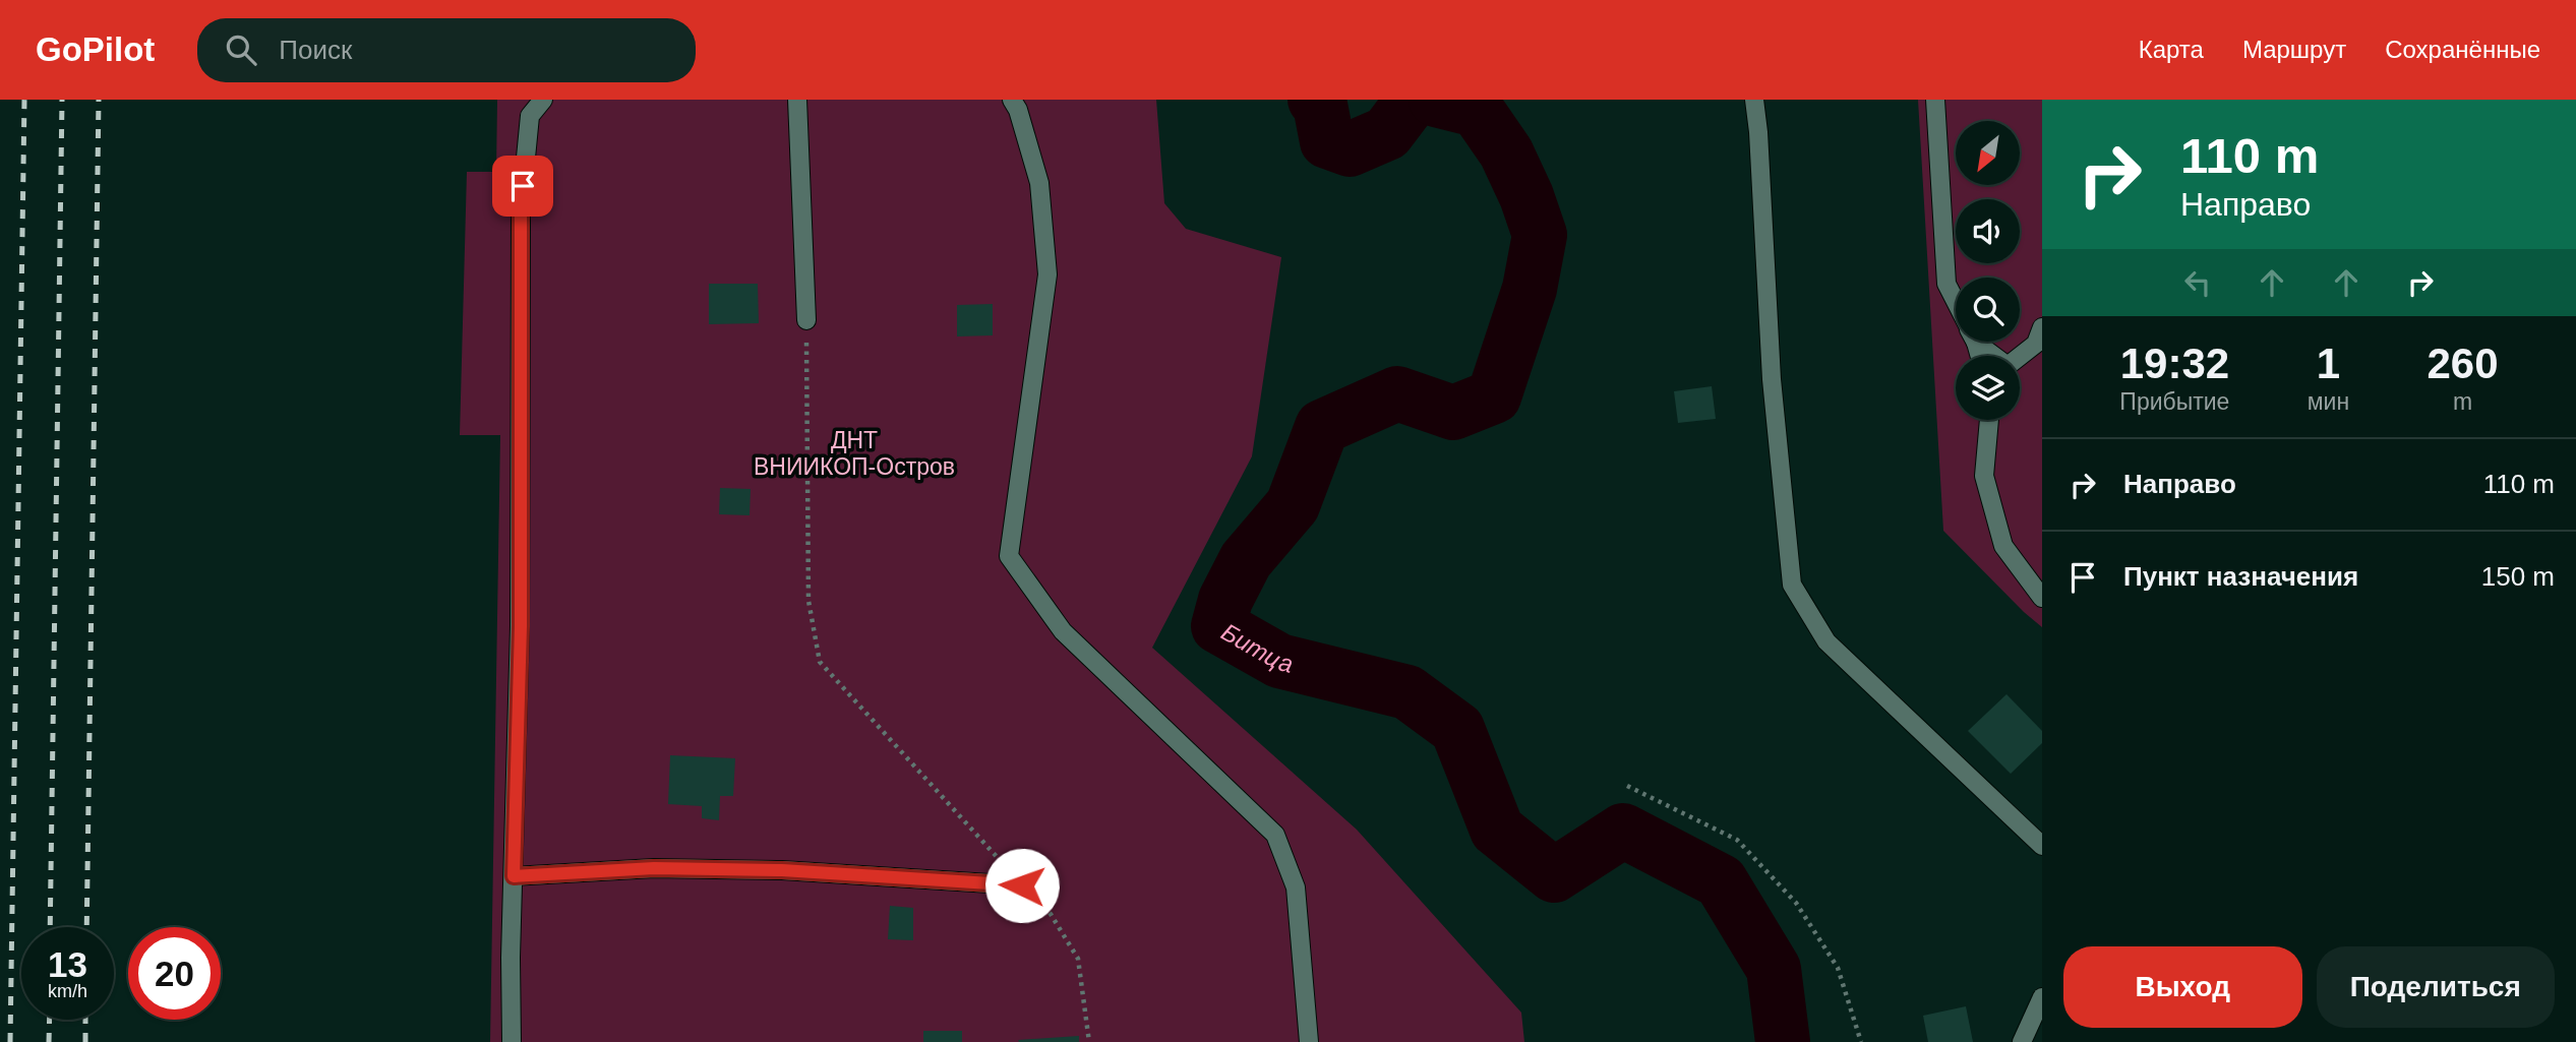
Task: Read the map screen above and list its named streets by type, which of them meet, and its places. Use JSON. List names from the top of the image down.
{
  "water": ["Битца"],
  "parks": ["ДНТ ВНИИКОП-Остров"],
  "north": "bottom left",
  "page": {
    "header": "GoPilot",
    "search": "Поиск",
    "nav": ["Карта", "Маршрут", "Сохранённые"],
    "turn": ["110 m", "Направо"],
    "eta": [
      "19:32",
      "Прибытие",
      "1",
      "мин",
      "260",
      "m"
    ],
    "list": [
      {
        "name": "Направо",
        "value": "110 m"
      },
      {
        "name": "Пункт назначения",
        "value": "150 m"
      }
    ],
    "speed": "13 km/h",
    "limit": "20",
    "buttons": ["Выход", "Поделиться"]
  }
}
